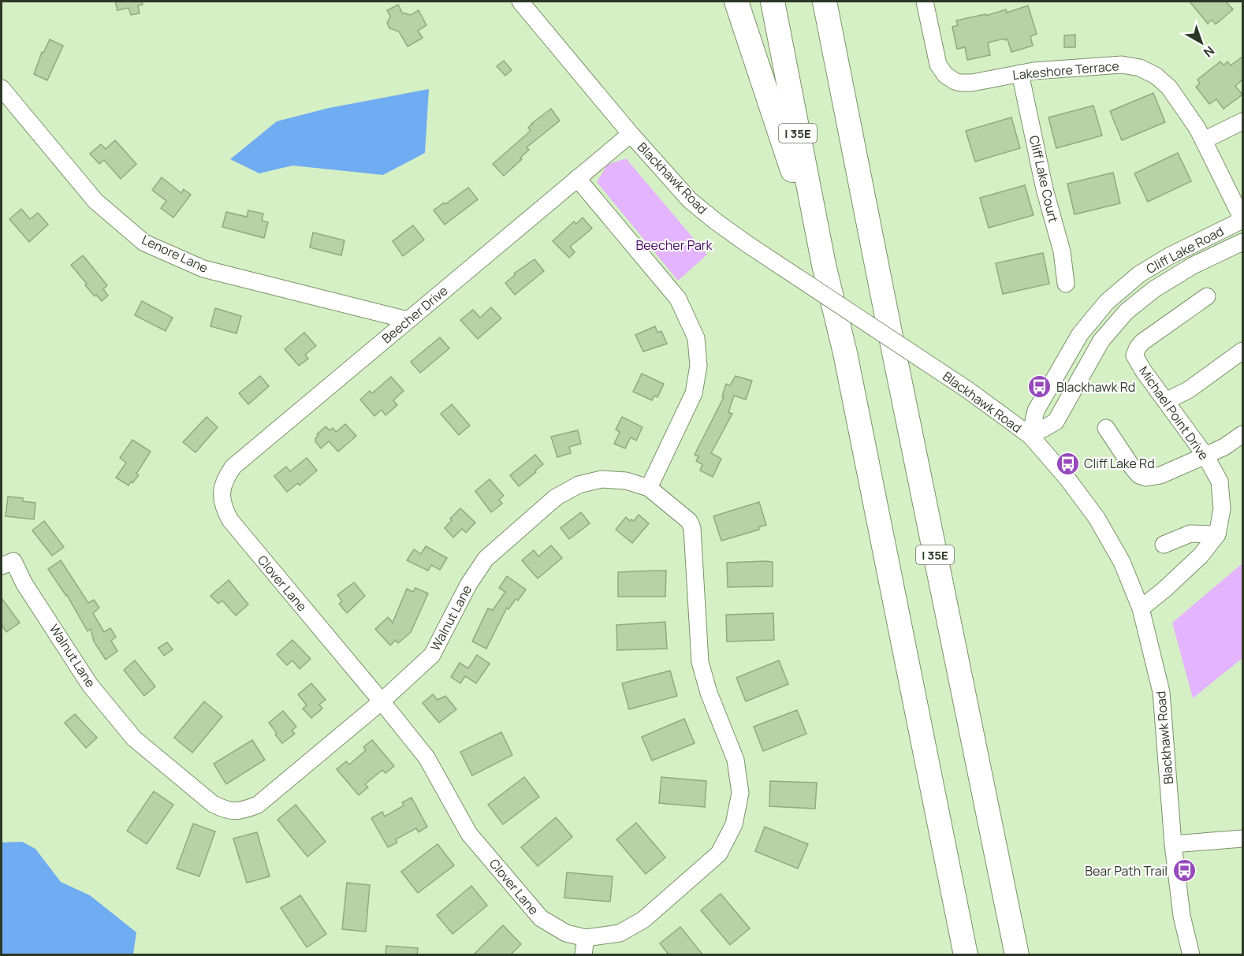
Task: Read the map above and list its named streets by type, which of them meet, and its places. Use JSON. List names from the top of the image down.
{
  "streets": {
    "highway": ["I 35E"],
    "street": [
      "Lakeshore Terrace",
      "Blackhawk Road",
      "Cliff Lake Court",
      "Cliff Lake Road",
      "Lenore Lane",
      "Beecher Drive",
      "Michael Point Drive",
      "Clover Lane",
      "Walnut Lane"
    ]
  },
  "crossings": [
    ["Lakeshore Terrace", "Cliff Lake Court"],
    ["Lakeshore Terrace", "Cliff Lake Road"],
    ["Blackhawk Road", "Cliff Lake Road"],
    ["Blackhawk Road", "Beecher Drive"],
    ["Blackhawk Road", "Michael Point Drive"],
    ["Lenore Lane", "Beecher Drive"],
    ["Beecher Drive", "Clover Lane"],
    ["Clover Lane", "Walnut Lane"]
  ],
  "parks": ["Beecher Park"],
  "places": {
    "bus stop": ["Blackhawk Rd", "Cliff Lake Rd", "Bear Path Trail"]
  },
  "north": "bottom right"
}
